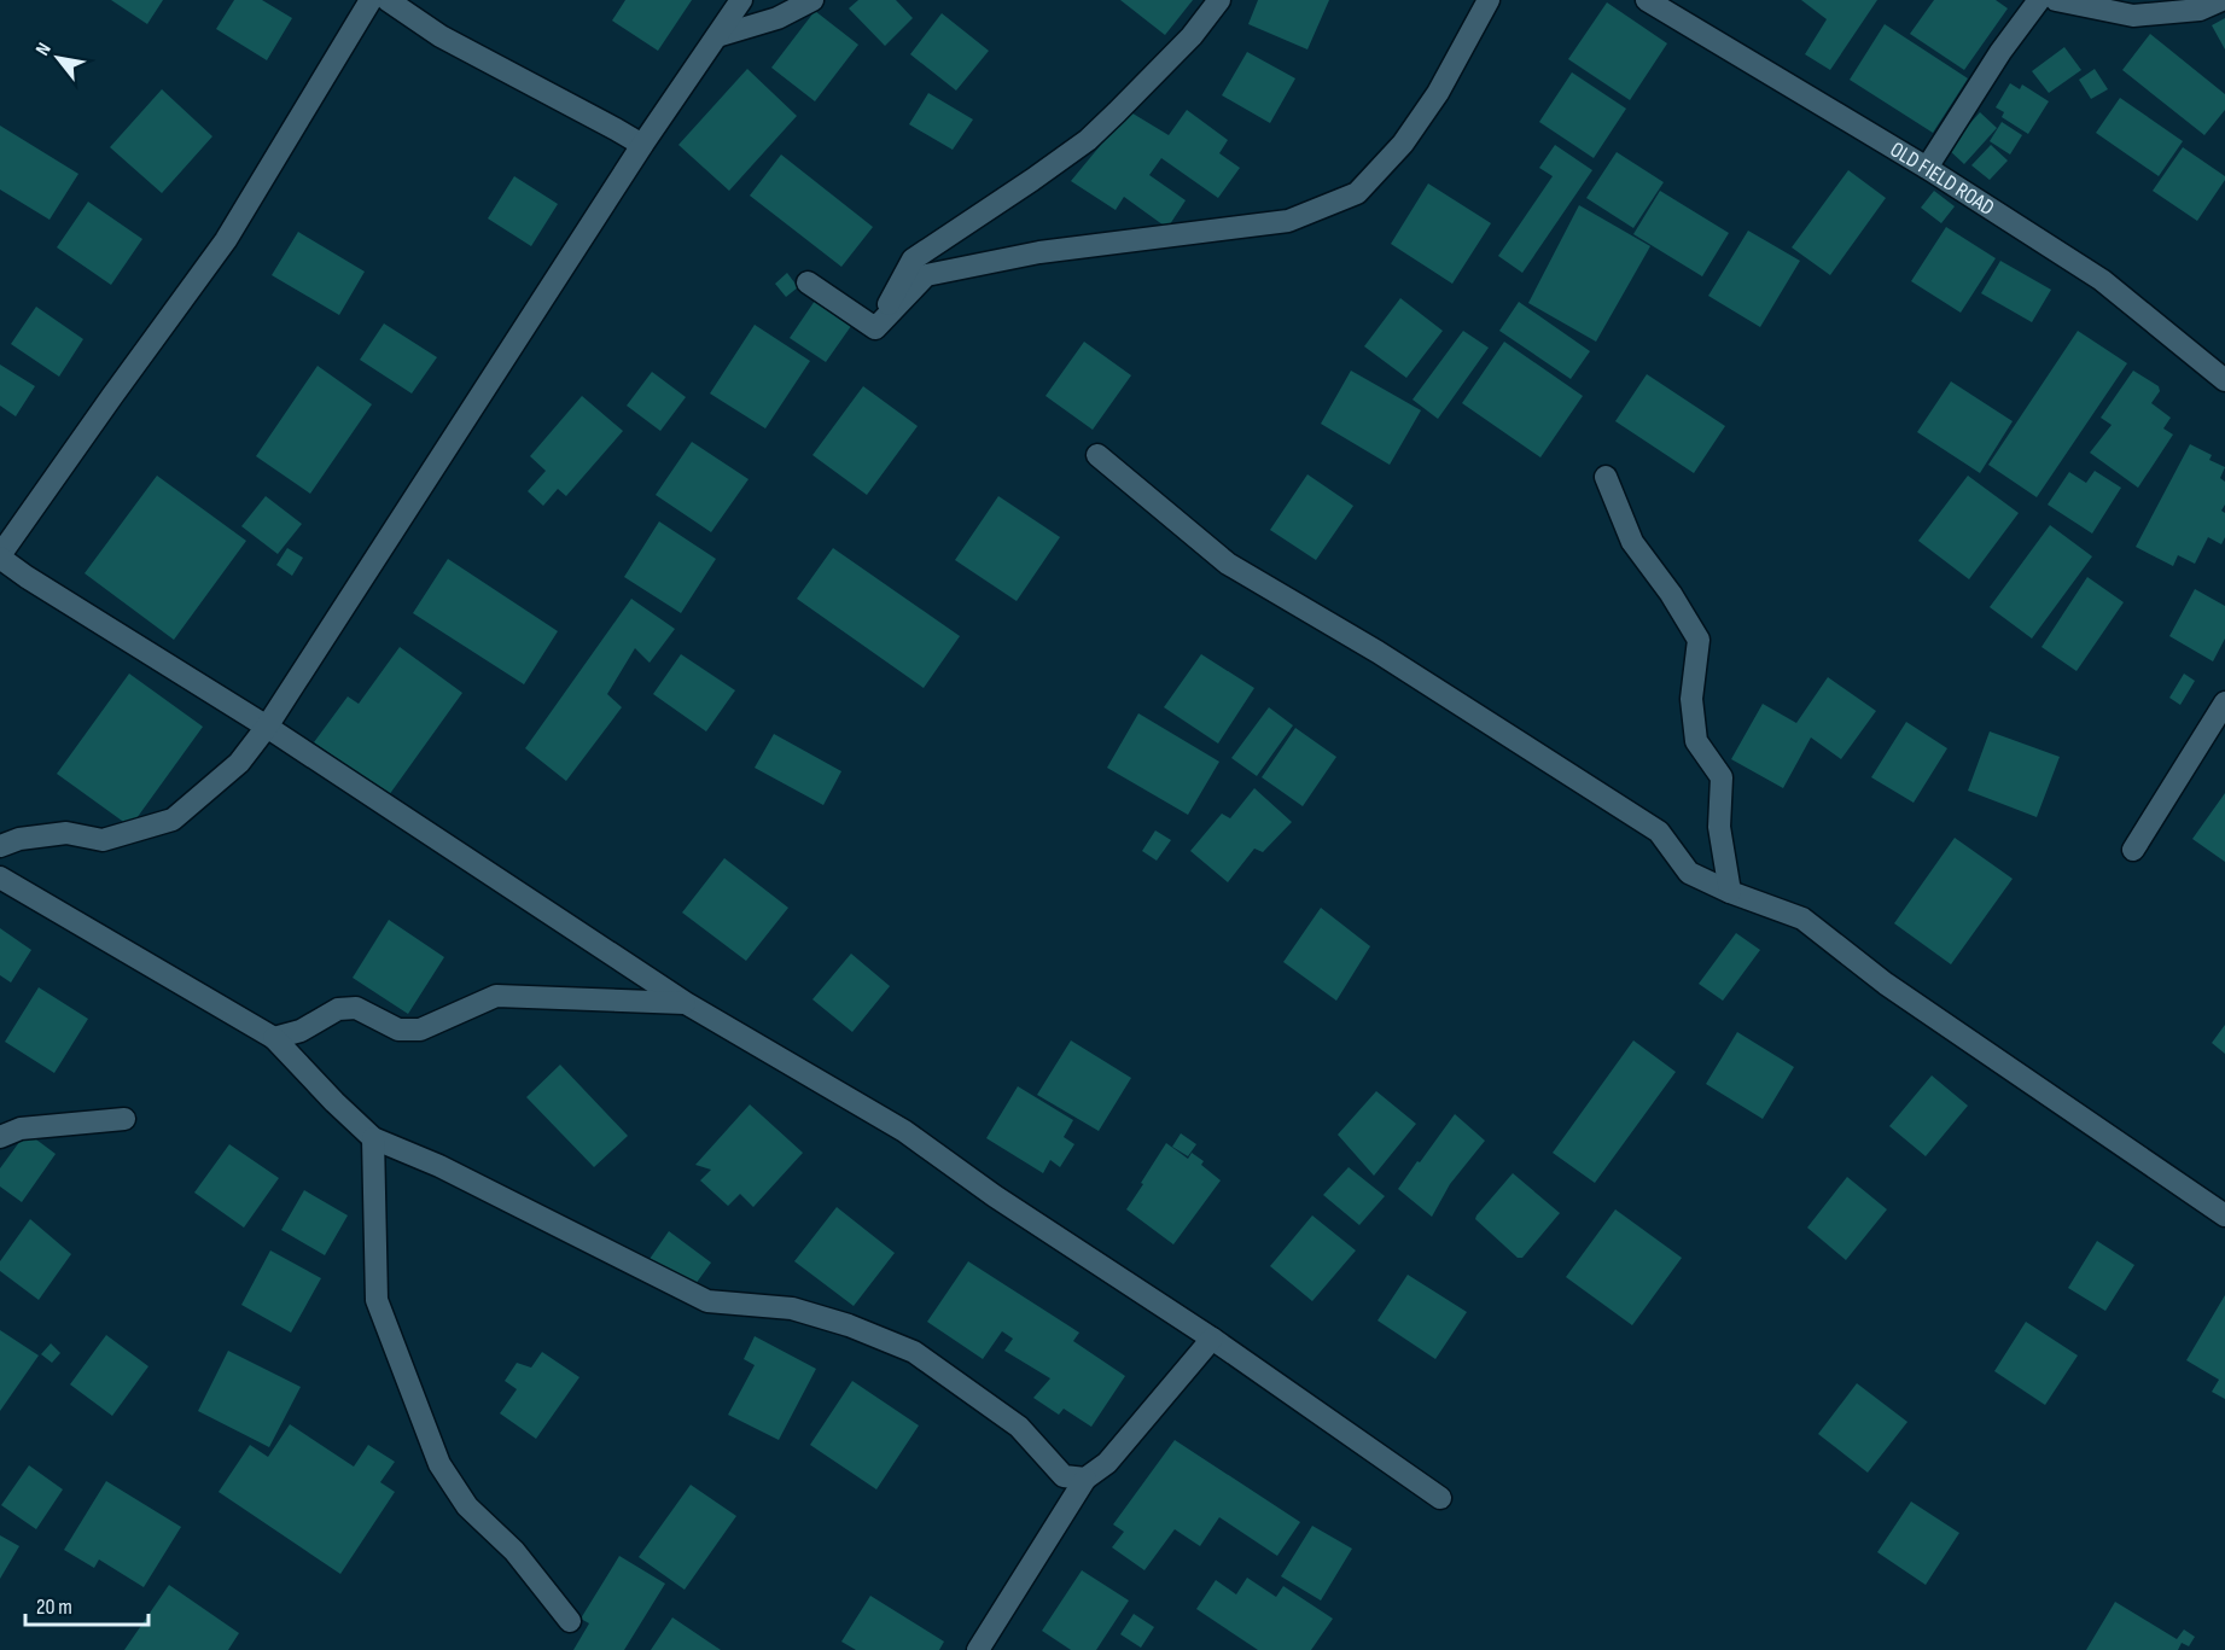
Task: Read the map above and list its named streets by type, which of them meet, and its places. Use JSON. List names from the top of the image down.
{
  "streets": {
    "street": ["OLD FIELD ROAD"]
  },
  "scale_bar": "20 m",
  "north": "top left"
}
